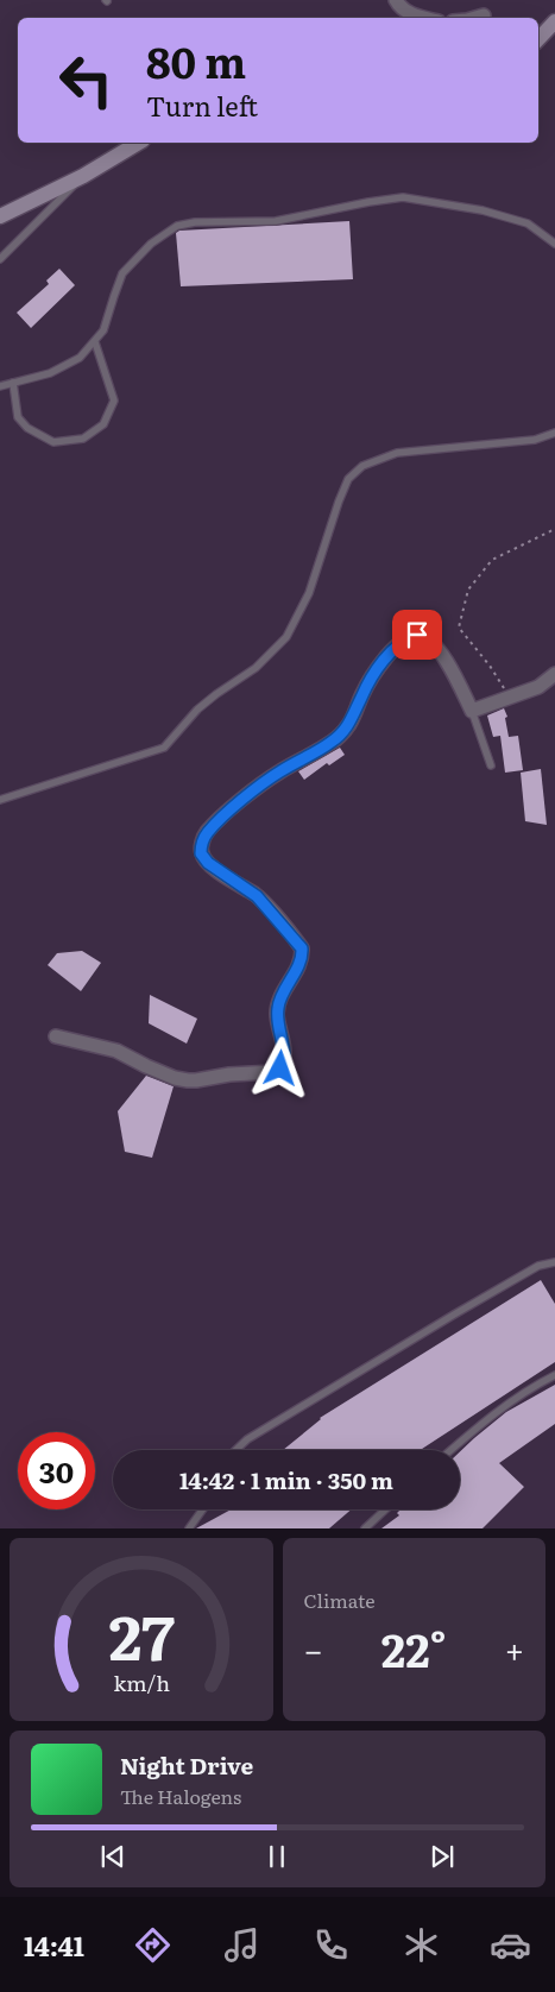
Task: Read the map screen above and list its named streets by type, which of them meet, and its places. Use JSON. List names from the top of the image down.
{
  "page": {
    "turn": ["80 m", "Turn left"],
    "limit": "30",
    "trip": "14:42 · 1 min · 350 m",
    "tile": "Climate",
    "heat": ["−", "22°", "+"],
    "song": ["Night Drive", "The Halogens"],
    "tabs": "14:41",
    "gauge": ["27", "km/h"]
  }
}
